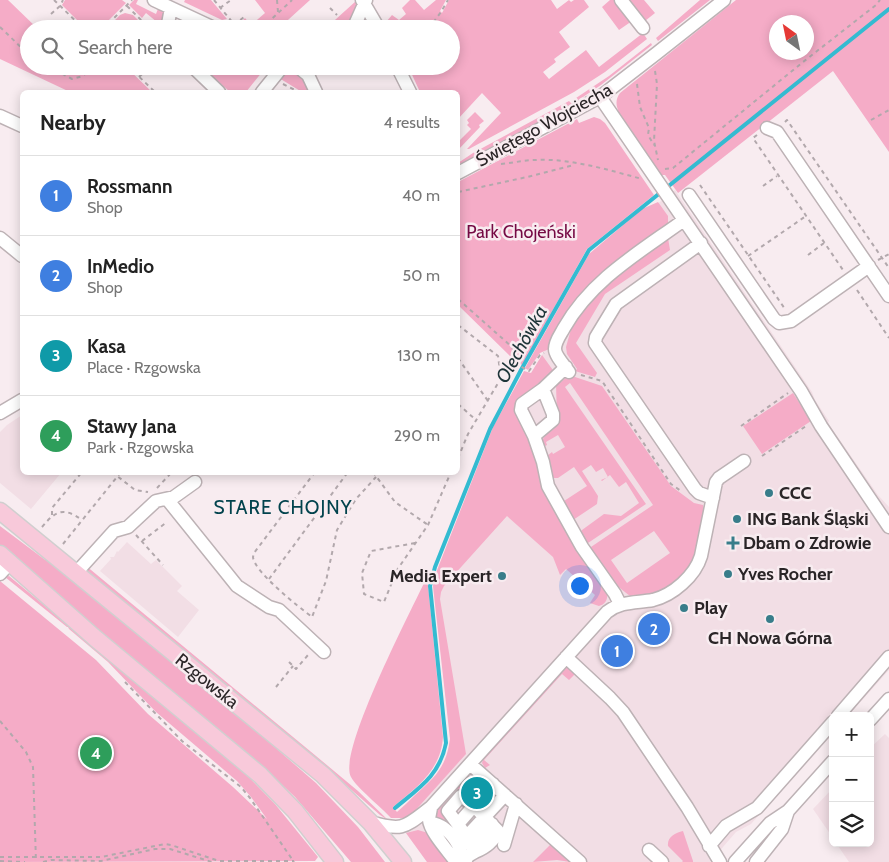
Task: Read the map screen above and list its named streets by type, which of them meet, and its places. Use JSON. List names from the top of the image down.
{
  "streets": {
    "main road": ["Rzgowska"],
    "street": ["Świętego Wojciecha"]
  },
  "districts": ["STARE CHOJNY"],
  "water": ["Olechówka"],
  "parks": ["Park Chojeński"],
  "places": {
    "other": [
      "CCC",
      "ING Bank Śląski",
      "Yves Rocher",
      "Media Expert",
      "Play",
      "CH Nowa Górna"
    ],
    "health": ["Dbam o Zdrowie"]
  },
  "north": "top left",
  "page": {
    "search": "Search here",
    "heading": ["Nearby", "4 results"],
    "list": [
      {
        "mark": "1",
        "name": "Rossmann",
        "note": "Shop",
        "value": "40 m"
      },
      {
        "mark": "2",
        "name": "InMedio",
        "note": "Shop",
        "value": "50 m"
      },
      {
        "mark": "3",
        "name": "Kasa",
        "note": "Place · Rzgowska",
        "value": "130 m"
      },
      {
        "mark": "4",
        "name": "Stawy Jana",
        "note": "Park · Rzgowska",
        "value": "290 m"
      }
    ],
    "pins": [
      "2",
      "1",
      "4",
      "3"
    ],
    "map_buttons": ["+", "−"]
  }
}
